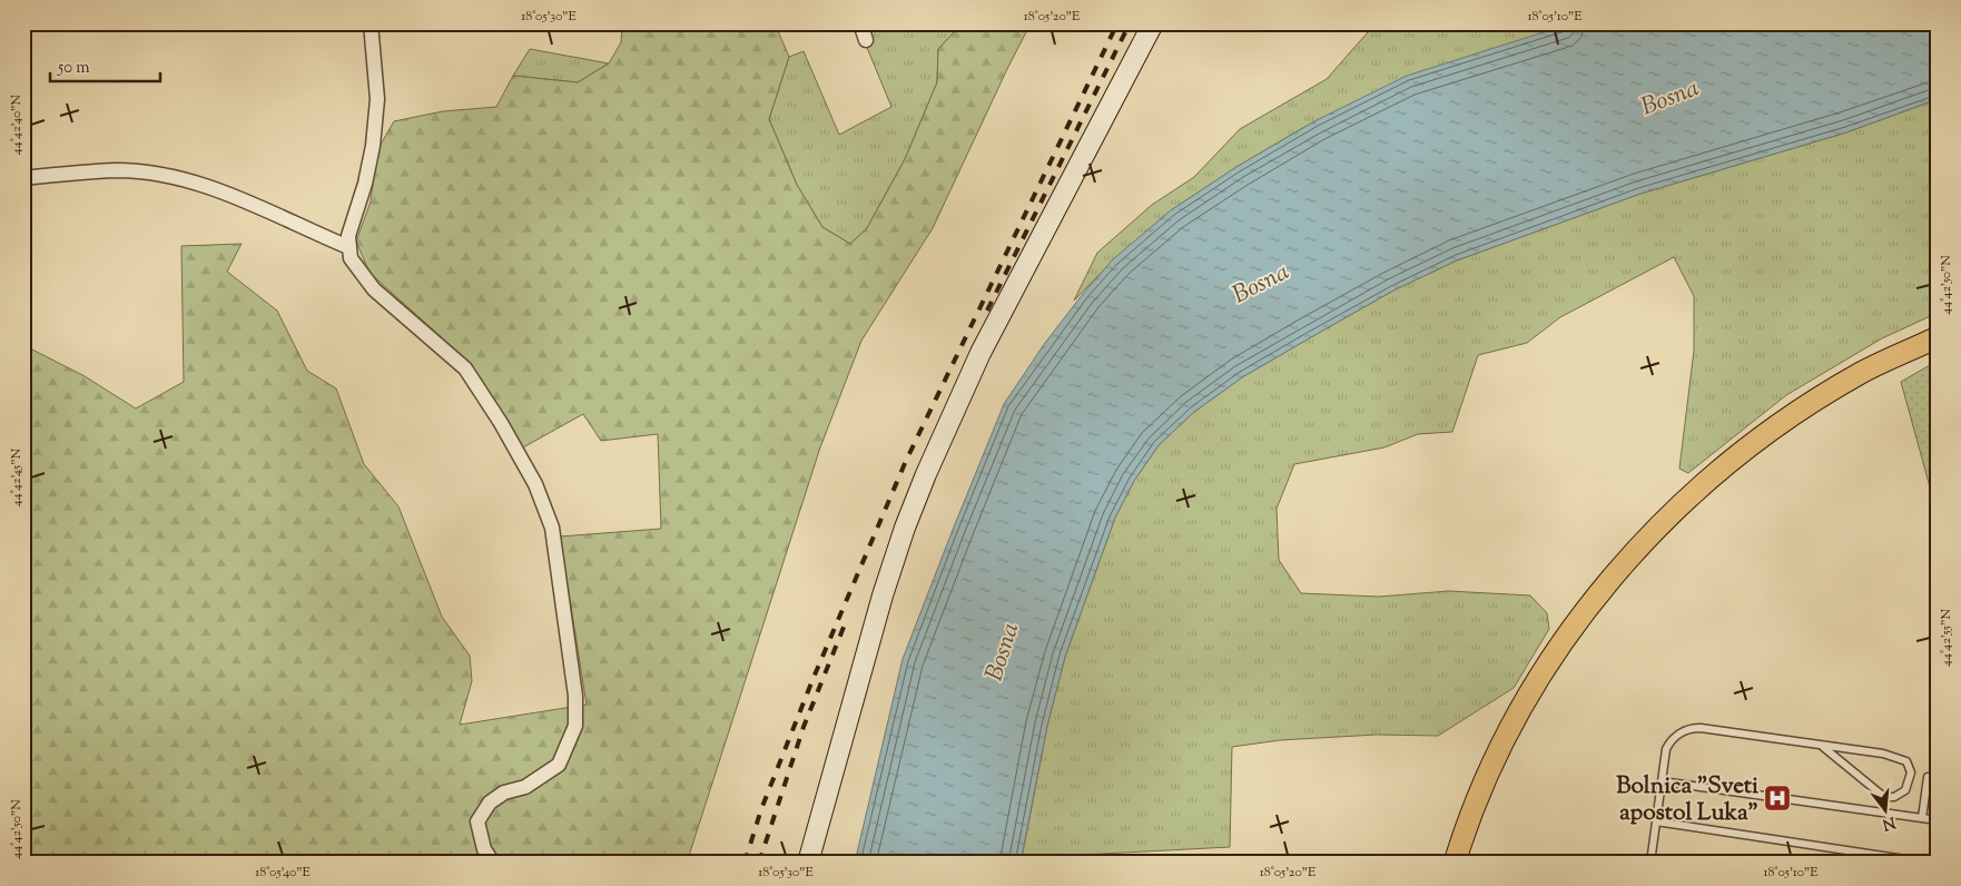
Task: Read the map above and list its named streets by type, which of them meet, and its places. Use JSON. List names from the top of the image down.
{
  "water": ["Bosna"],
  "places": {
    "hospital": ["Bolnica \"Sveti apostol Luka\""]
  },
  "scale_bar": "50 m",
  "north": "bottom",
  "coordinates": [
    "18°05'30\"E",
    "18°05'20\"E",
    "18°05'10\"E",
    "44°42'40\"N",
    "44°42'50\"N",
    "44°42'45\"N",
    "44°42'55\"N",
    "18°05'40\"E"
  ]
}
